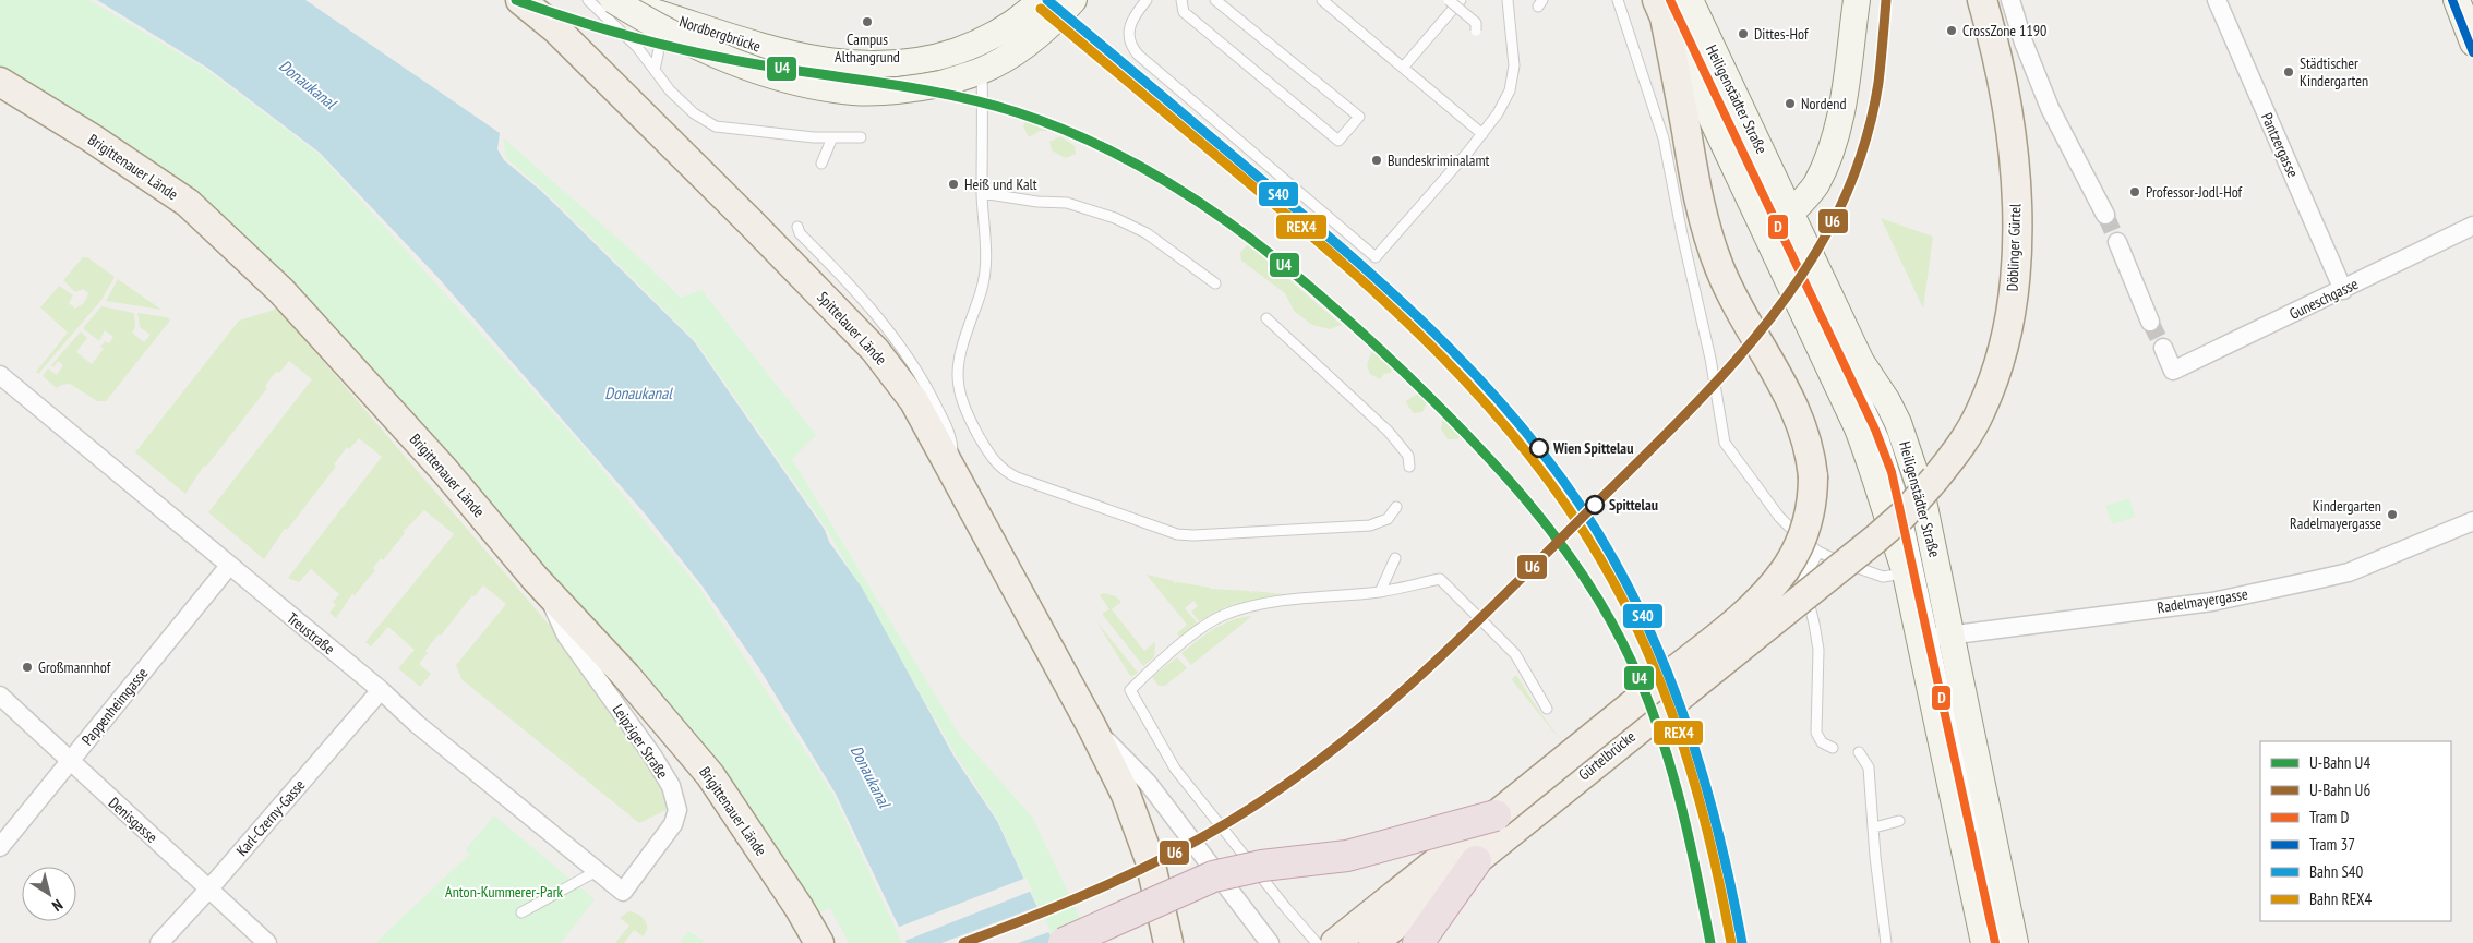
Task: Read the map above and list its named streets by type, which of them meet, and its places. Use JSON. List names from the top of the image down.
{
  "streets": {
    "main road": [
      "Nordbergbrücke",
      "Heiligenstädter Straße",
      "Brigittenauer Lände",
      "Döblinger Gürtel",
      "Spittelauer Lände",
      "Gürtelbrücke"
    ],
    "street": [
      "Pantzergasse",
      "Guneschgasse",
      "Radelmayergasse",
      "Treustraße",
      "Pappenheimgasse",
      "Leipziger Straße",
      "Karl-Czerny-Gasse",
      "Denisgasse"
    ]
  },
  "crossings": [
    ["Heiligenstädter Straße", "Radelmayergasse"],
    ["Heiligenstädter Straße", "Gürtelbrücke"],
    ["Pantzergasse", "Guneschgasse"],
    ["Brigittenauer Lände", "Leipziger Straße"],
    ["Döblinger Gürtel", "Gürtelbrücke"],
    ["Treustraße", "Pappenheimgasse"],
    ["Treustraße", "Leipziger Straße"],
    ["Treustraße", "Karl-Czerny-Gasse"],
    ["Pappenheimgasse", "Denisgasse"],
    ["Karl-Czerny-Gasse", "Denisgasse"]
  ],
  "water": ["Donaukanal"],
  "parks": ["Anton-Kummerer-Park"],
  "places": [
    "Campus Althangrund",
    "CrossZone 1190",
    "Dittes-Hof",
    "Städtischer Kindergarten",
    "Nordend",
    "Bundeskriminalamt",
    "Heiß und Kalt",
    "Professor-Jodl-Hof",
    "Wien Spittelau",
    "Spittelau",
    "Kindergarten Radelmayergasse",
    "Großmannhof"
  ],
  "lines": [
    "metro line U4",
    "metro line U6",
    "tram line D",
    "tram line 37",
    "rail line S40",
    "rail line REX4"
  ],
  "legend": [
    "U-Bahn U4",
    "U-Bahn U6",
    "Tram D",
    "Tram 37",
    "Bahn S40",
    "Bahn REX4"
  ],
  "north": "bottom right"
}
